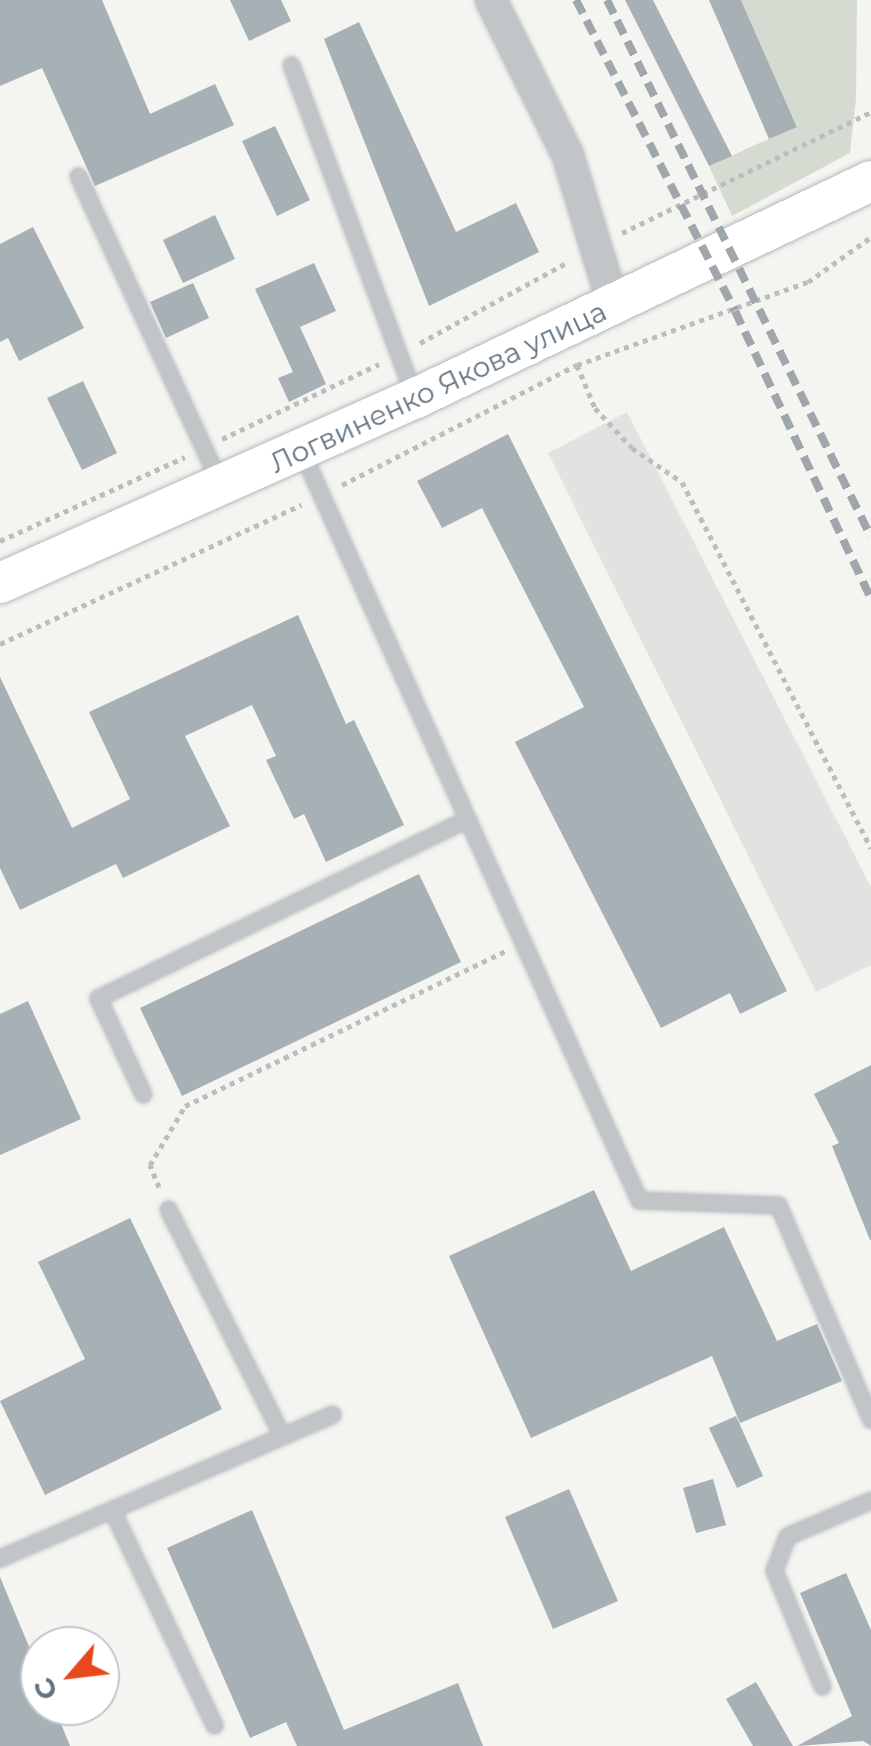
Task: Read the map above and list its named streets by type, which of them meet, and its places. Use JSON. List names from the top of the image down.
{
  "streets": {
    "street": ["Логвиненко Якова улица"]
  },
  "north": "bottom left"
}
